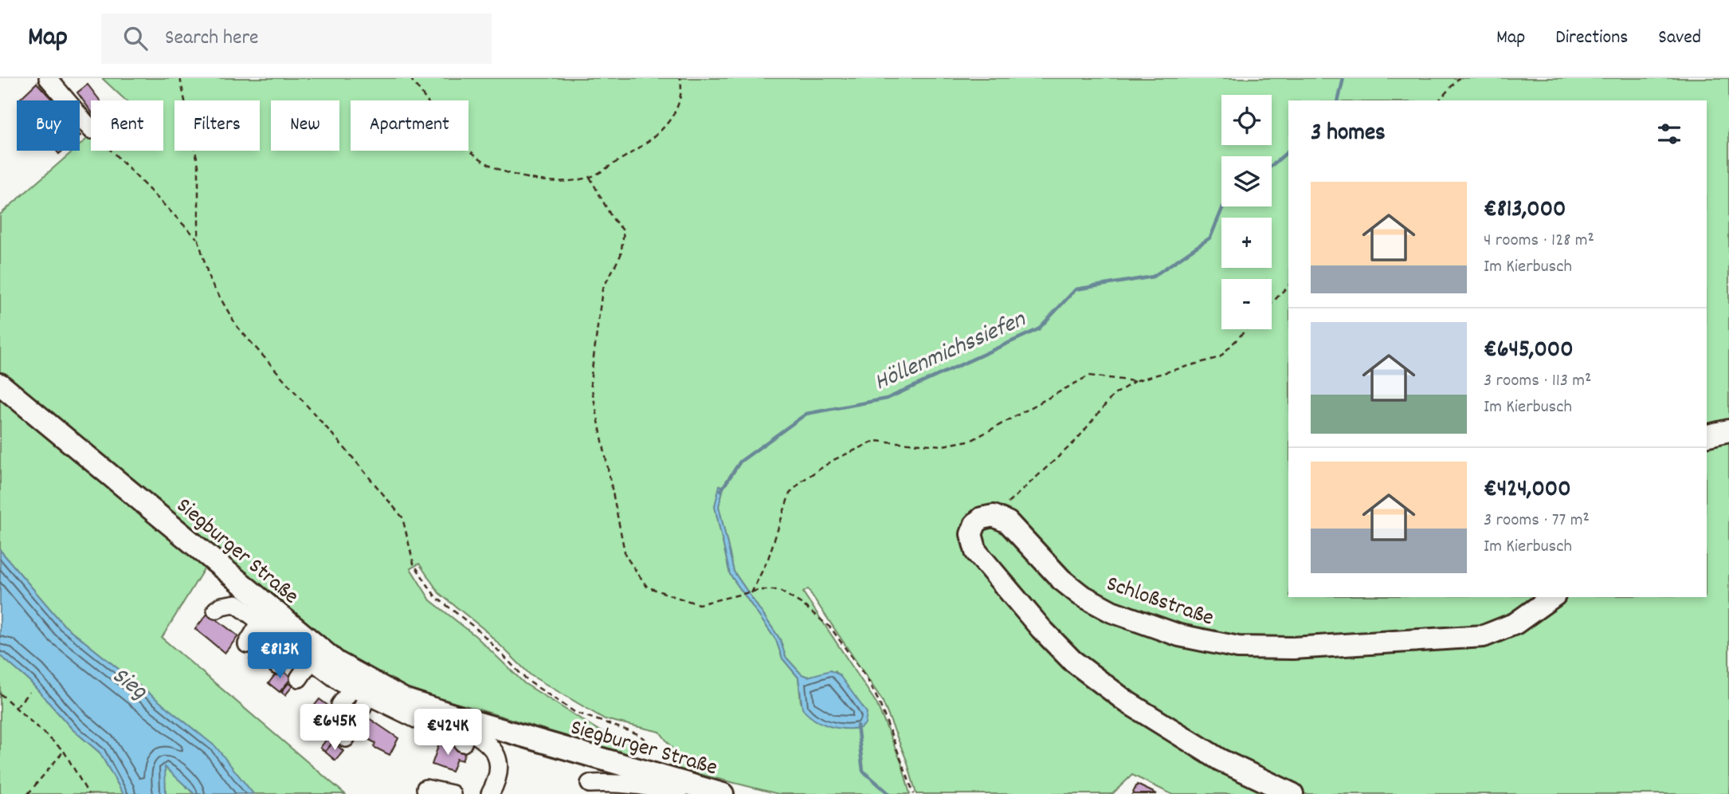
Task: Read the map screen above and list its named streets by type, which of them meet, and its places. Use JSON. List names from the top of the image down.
{
  "streets": {
    "main road": ["Siegburger Straße", "Schloßstraße"]
  },
  "water": ["Höllenmichssiefen", "Sieg"],
  "page": {
    "header": "Map",
    "search": "Search here",
    "nav": ["Map", "Directions", "Saved"],
    "map_buttons": ["+", "−"],
    "chip": [
      "Buy",
      "Rent",
      "Filters",
      "New",
      "Apartment"
    ],
    "heading": "3 homes",
    "list": [
      {
        "name": "€813,000",
        "note": "4 rooms · 128 m² · Im Kierbusch"
      },
      {
        "name": "€645,000",
        "note": "3 rooms · 113 m² · Im Kierbusch"
      },
      {
        "name": "€424,000",
        "note": "3 rooms · 77 m² · Im Kierbusch"
      }
    ],
    "price": ["€813K", "€645K", "€424K"]
  }
}
